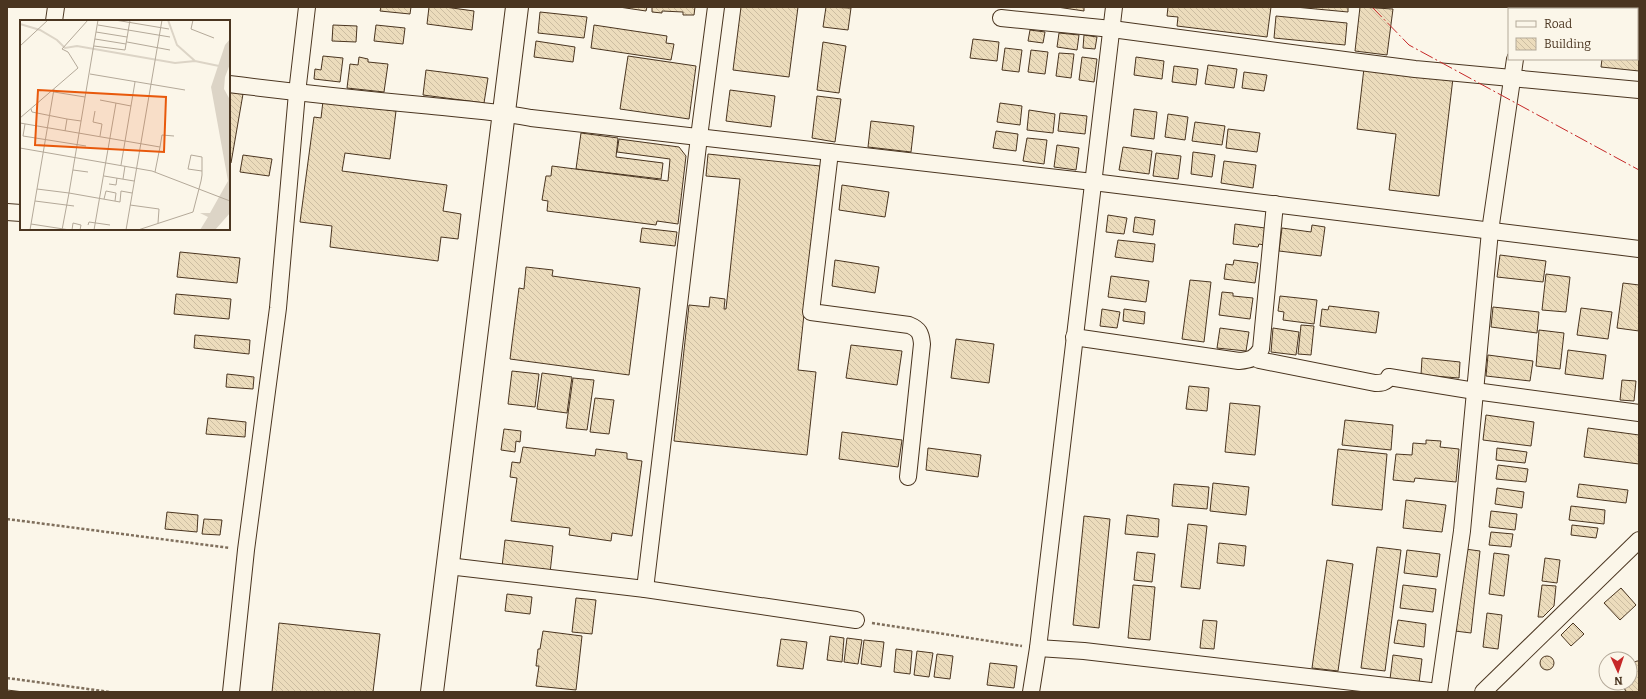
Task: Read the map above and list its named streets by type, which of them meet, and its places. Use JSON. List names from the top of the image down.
{
  "legend": ["Road", "Building"],
  "north": "bottom"
}
